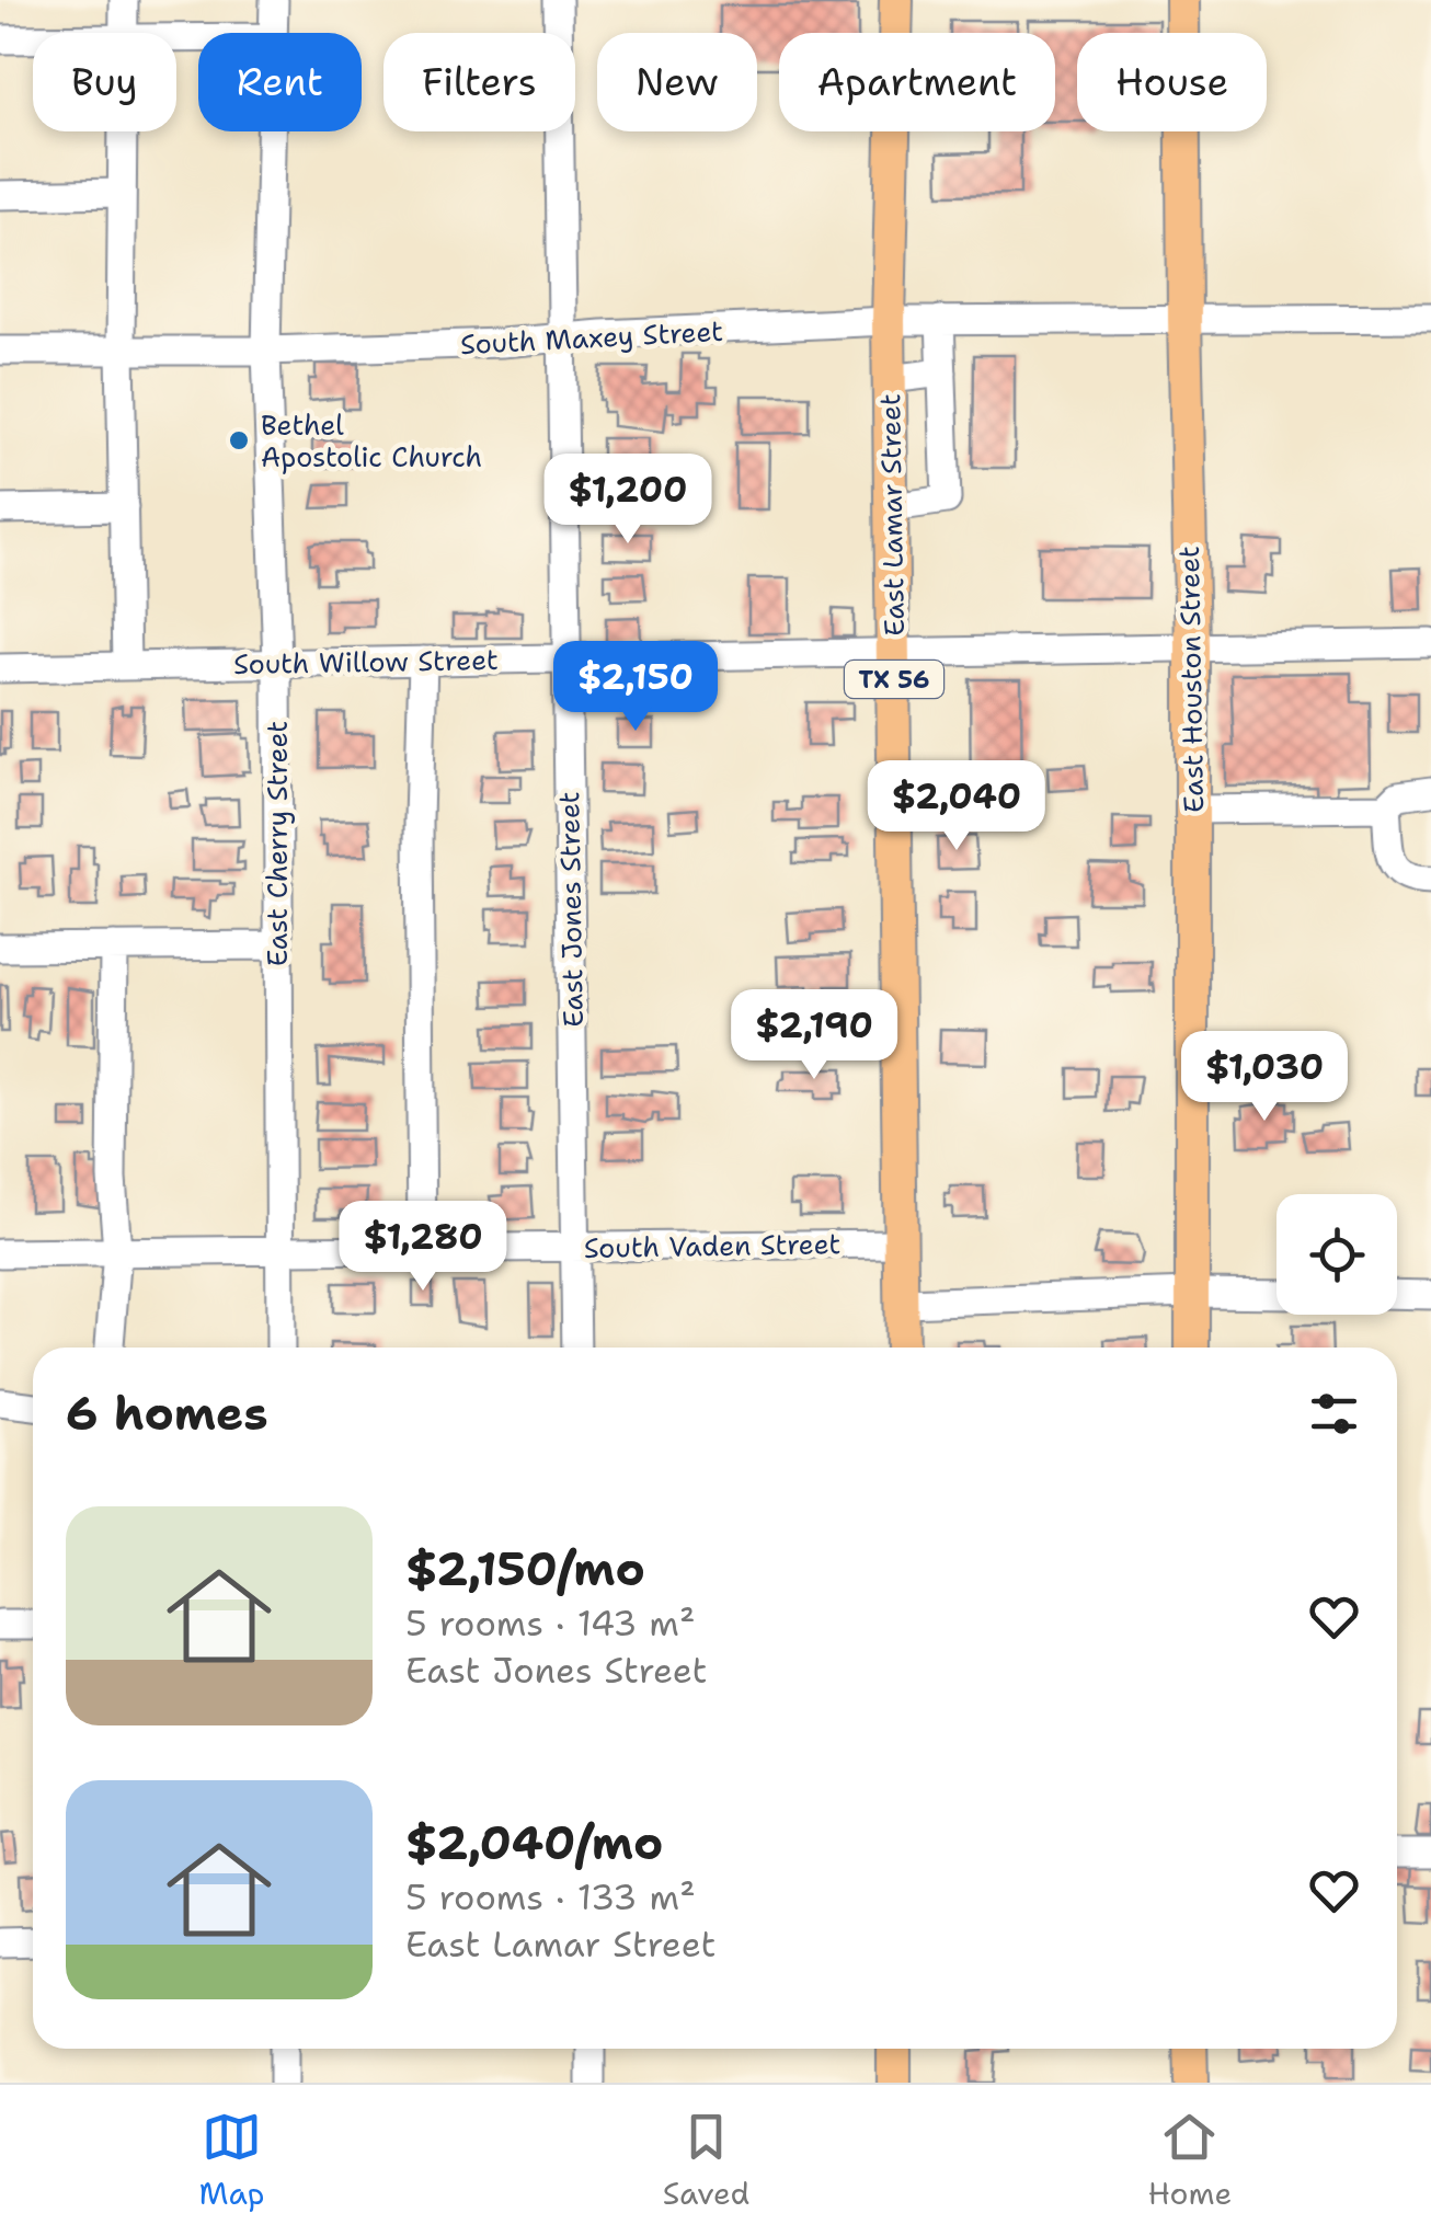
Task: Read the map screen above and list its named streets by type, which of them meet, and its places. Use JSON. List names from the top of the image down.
{
  "streets": {
    "main road": ["East Lamar Street", "TX 56", "East Houston Street"],
    "street": [
      "South Maxey Street",
      "South Willow Street",
      "East Cherry Street",
      "East Jones Street",
      "South Vaden Street"
    ]
  },
  "crossings": [
    ["South Maxey Street", "East Lamar Street"],
    ["South Maxey Street", "East Houston Street"],
    ["South Maxey Street", "East Cherry Street"],
    ["South Maxey Street", "East Jones Street"],
    ["East Lamar Street", "South Willow Street"],
    ["East Lamar Street", "South Vaden Street"],
    ["South Willow Street", "East Houston Street"],
    ["South Willow Street", "East Cherry Street"],
    ["South Willow Street", "East Jones Street"],
    ["East Cherry Street", "South Vaden Street"],
    ["East Jones Street", "South Vaden Street"]
  ],
  "places": ["Bethel Apostolic Church"],
  "page": {
    "chip": [
      "Buy",
      "Rent",
      "Filters",
      "New",
      "Apartment",
      "House"
    ],
    "price": [
      "$1,200",
      "$2,150",
      "$2,040",
      "$2,190",
      "$1,030",
      "$1,280"
    ],
    "heading": "6 homes",
    "list": [
      {
        "name": "$2,150/mo",
        "note": "5 rooms · 143 m² · East Jones Street"
      },
      {
        "name": "$2,040/mo",
        "note": "5 rooms · 133 m² · East Lamar Street"
      }
    ],
    "tabs": ["Map", "Saved", "Home"]
  }
}
